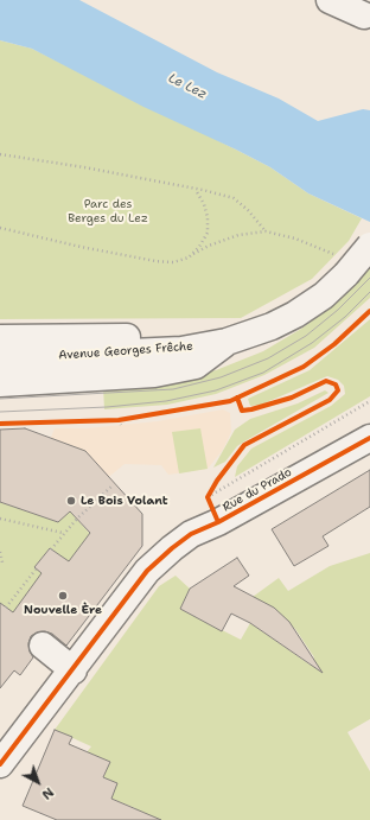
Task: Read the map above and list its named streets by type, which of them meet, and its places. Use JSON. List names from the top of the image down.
{
  "streets": {
    "main road": ["Avenue Georges Frêche", "Rue du Prado"]
  },
  "water": ["Le Lez"],
  "parks": ["Parc des Berges du Lez"],
  "places": ["Le Bois Volant", "Nouvelle Ère"],
  "north": "bottom right"
}
